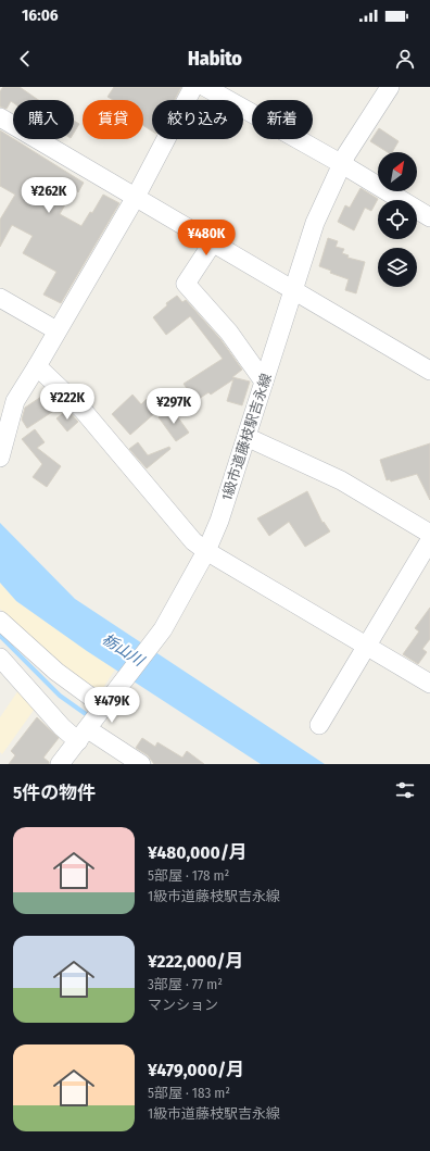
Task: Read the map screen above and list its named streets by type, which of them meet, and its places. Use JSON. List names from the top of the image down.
{
  "streets": {
    "street": ["1級市道藤枝駅吉永線"]
  },
  "water": ["栃山川"],
  "north": "top right",
  "page": {
    "status": "16:06",
    "header": "Habito",
    "chip": [
      "購入",
      "賃貸",
      "絞り込み",
      "新着"
    ],
    "price": [
      "¥262K",
      "¥480K",
      "¥222K",
      "¥297K",
      "¥479K"
    ],
    "heading": "5件の物件",
    "list": [
      {
        "name": "¥480,000/月",
        "note": "5部屋 · 178 m² · 1級市道藤枝駅吉永線"
      },
      {
        "name": "¥222,000/月",
        "note": "3部屋 · 77 m² · マンション"
      },
      {
        "name": "¥479,000/月",
        "note": "5部屋 · 183 m² · 1級市道藤枝駅吉永線"
      }
    ]
  }
}
